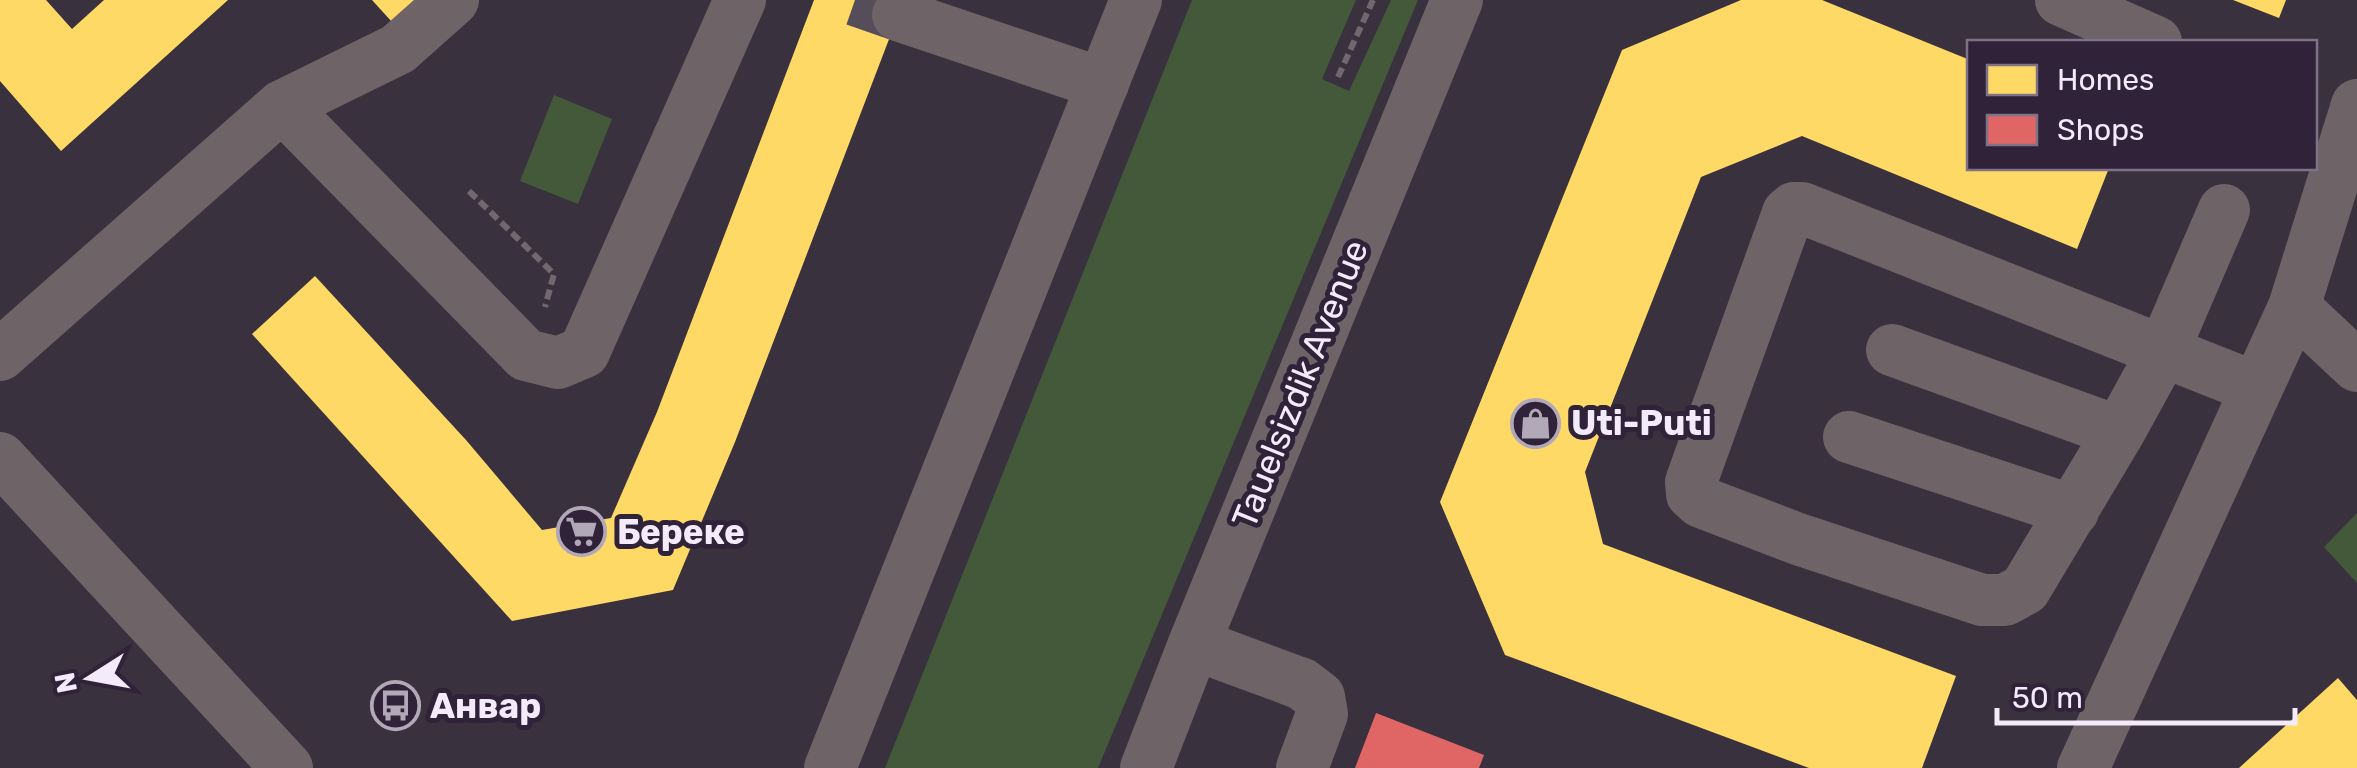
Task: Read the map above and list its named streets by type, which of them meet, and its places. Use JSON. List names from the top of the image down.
{
  "streets": {
    "street": ["Tauelsizdik Avenue"]
  },
  "places": {
    "shop": ["Uti-Puti"],
    "supermarket": ["Береке"],
    "bus stop": ["Анвар"]
  },
  "legend": ["Homes", "Shops"],
  "scale_bar": "50 m",
  "north": "left"
}
